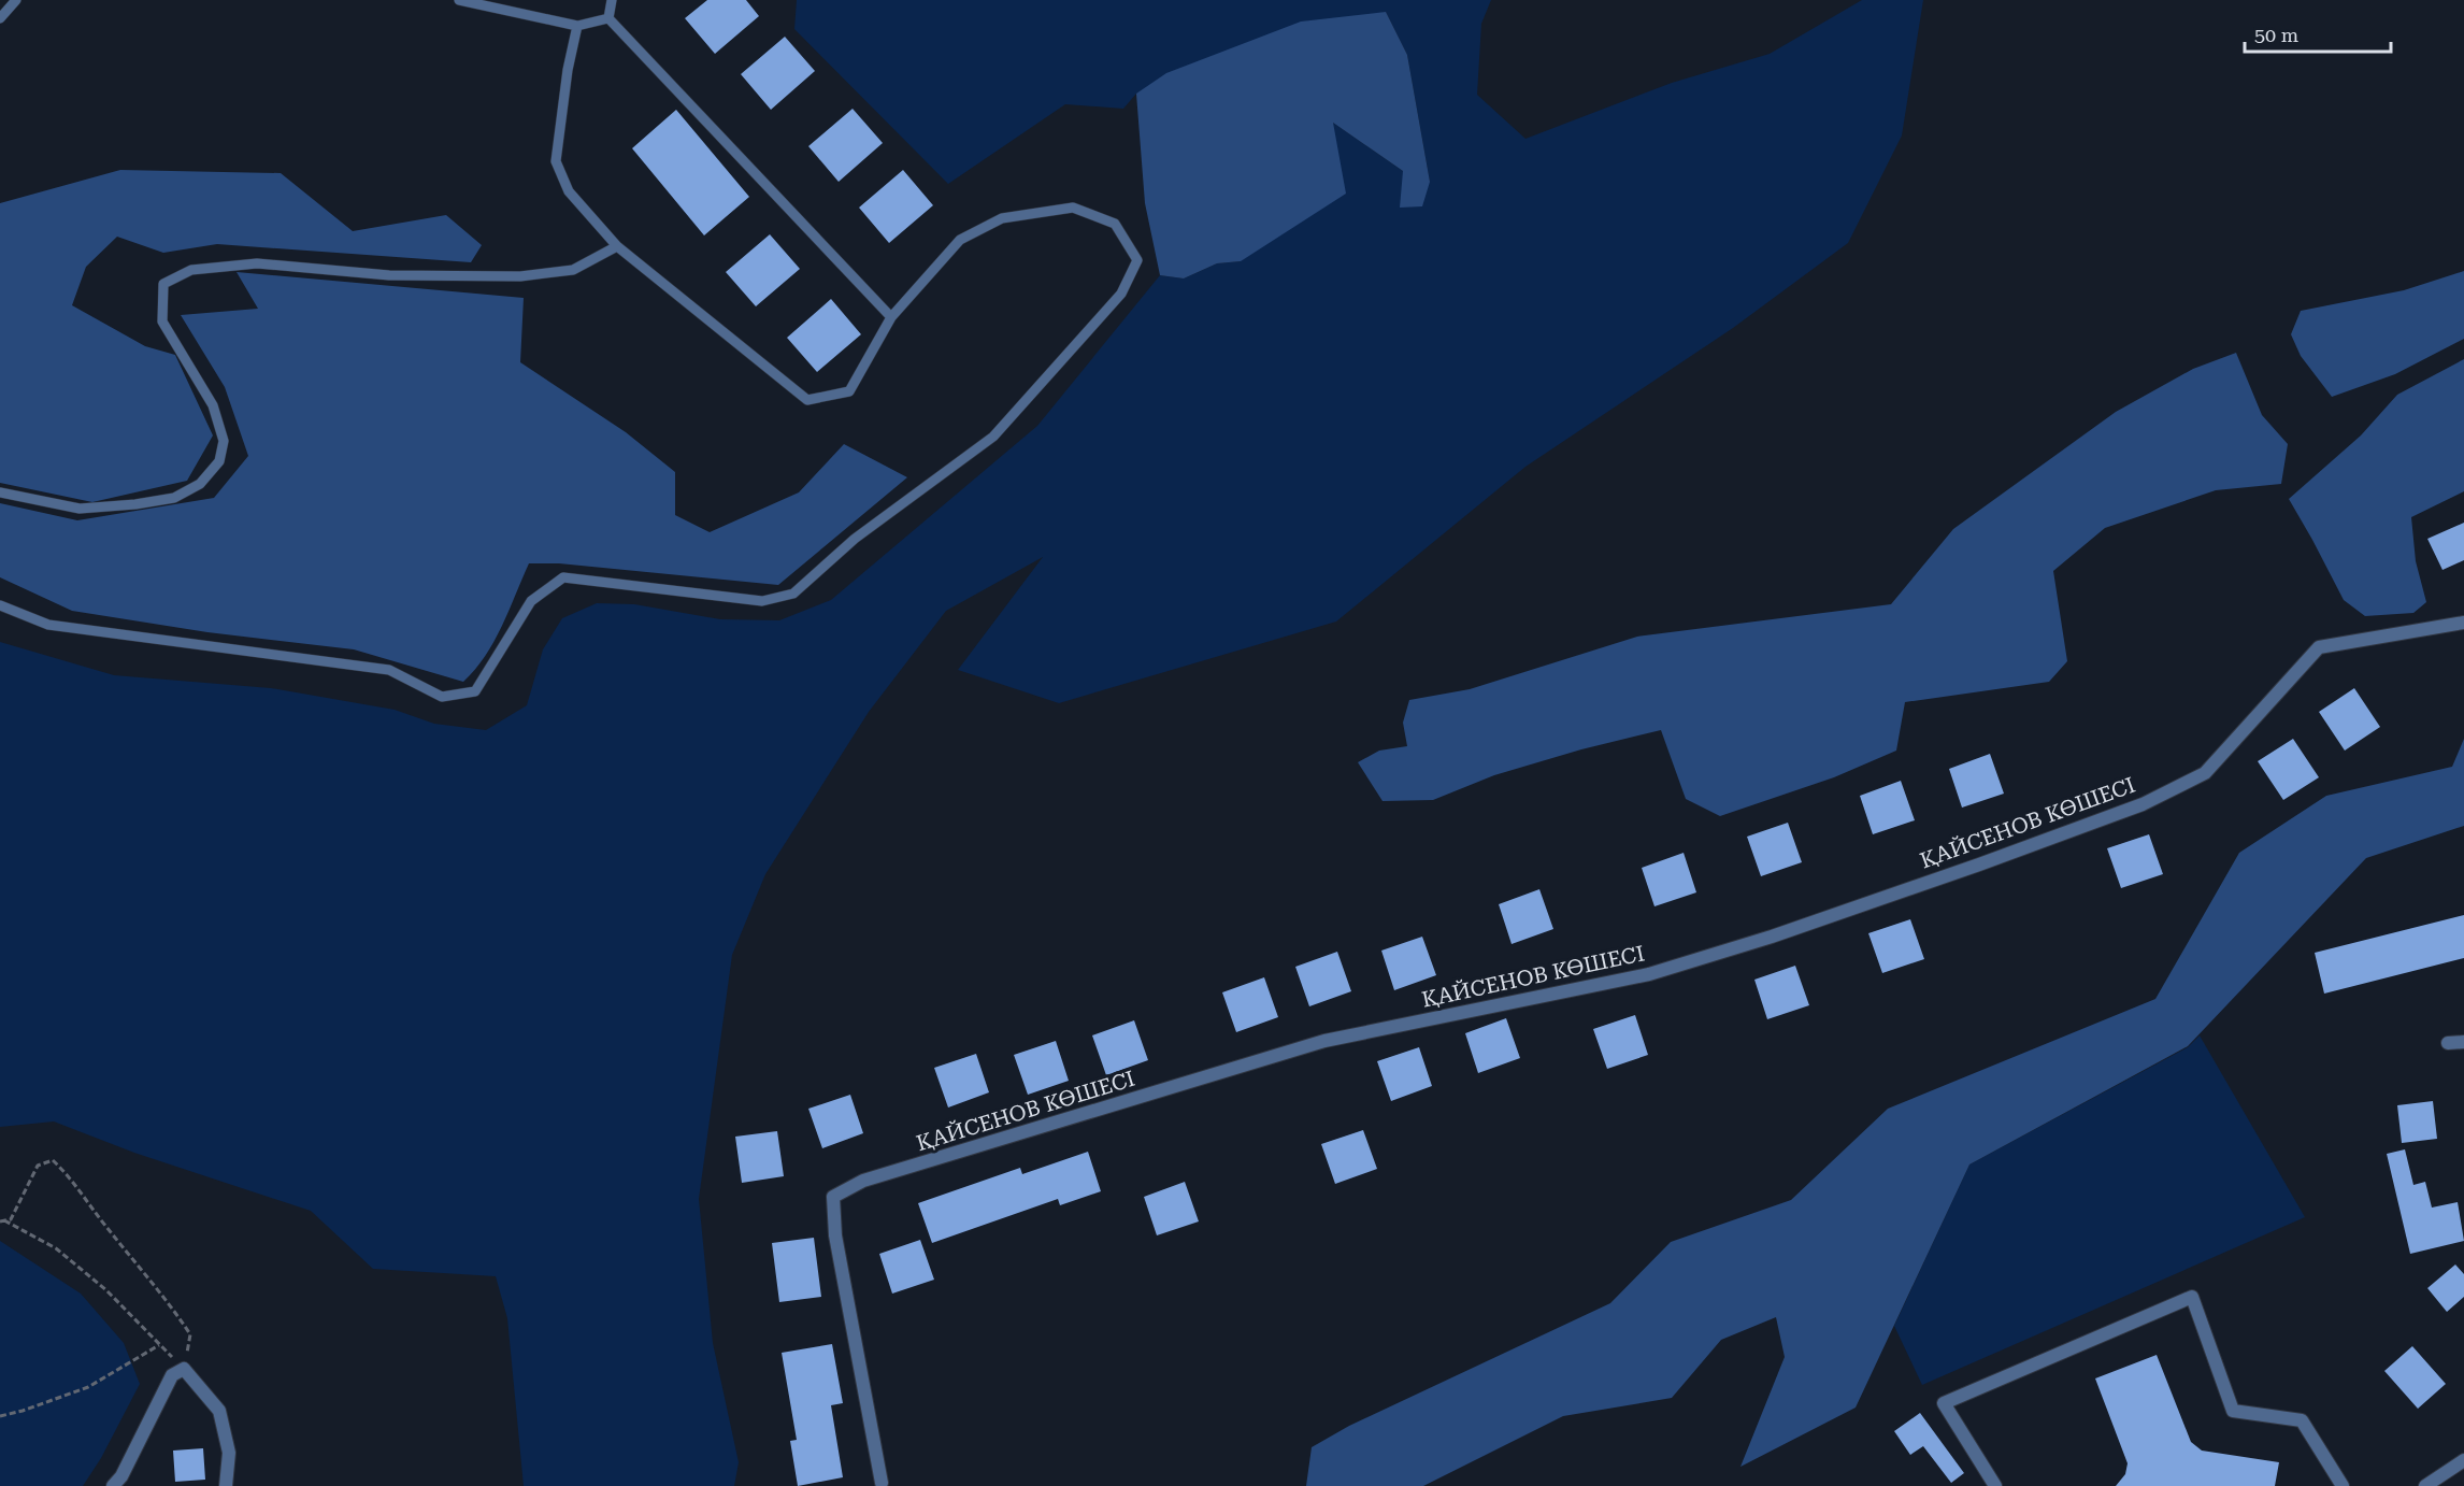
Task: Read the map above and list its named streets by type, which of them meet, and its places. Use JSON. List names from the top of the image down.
{
  "streets": {
    "street": ["ҚАЙСЕНОВ КӨШЕСІ"]
  },
  "scale_bar": "50 m"
}
